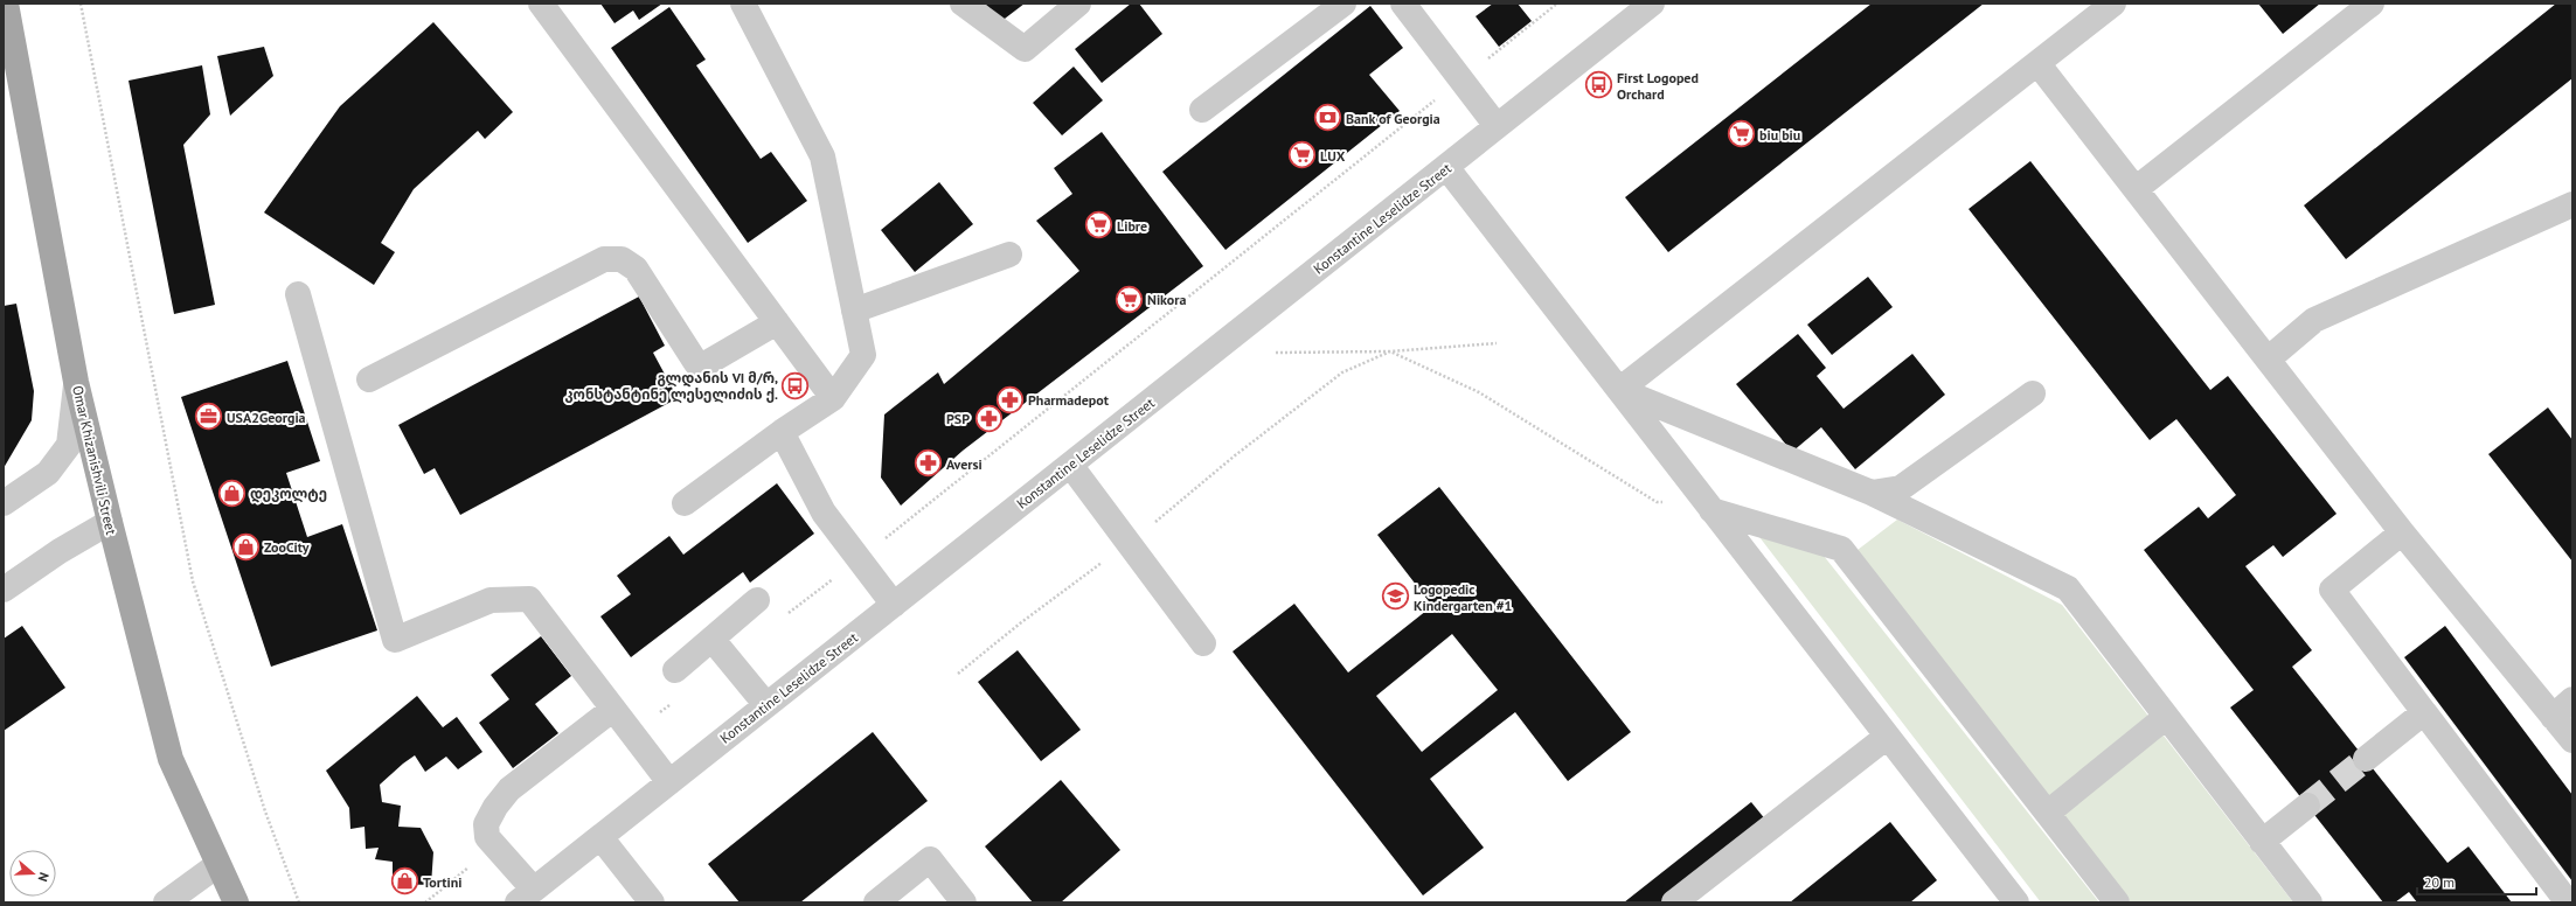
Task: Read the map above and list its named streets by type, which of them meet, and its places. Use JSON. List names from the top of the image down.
{
  "streets": {
    "main road": ["Omar Khizanishvili Street"],
    "street": ["Konstantine Leselidze Street"]
  },
  "places": {
    "bus stop": ["First Logoped Orchard", "გლდანის VI მ/რ, კონსტანტინე ლესელიძის ქ."],
    "bank": ["Bank of Georgia"],
    "supermarket": [
      "biu biu",
      "LUX",
      "Libre",
      "Nikora"
    ],
    "pharmacy": ["Pharmadepot", "PSP", "Aversi"],
    "office": ["USA2Georgia"],
    "shop": ["დეკოლტე", "ZooCity", "Tortini"],
    "school or university": ["Logopedic Kindergarten #1"]
  },
  "scale_bar": "20 m",
  "north": "right"
}
